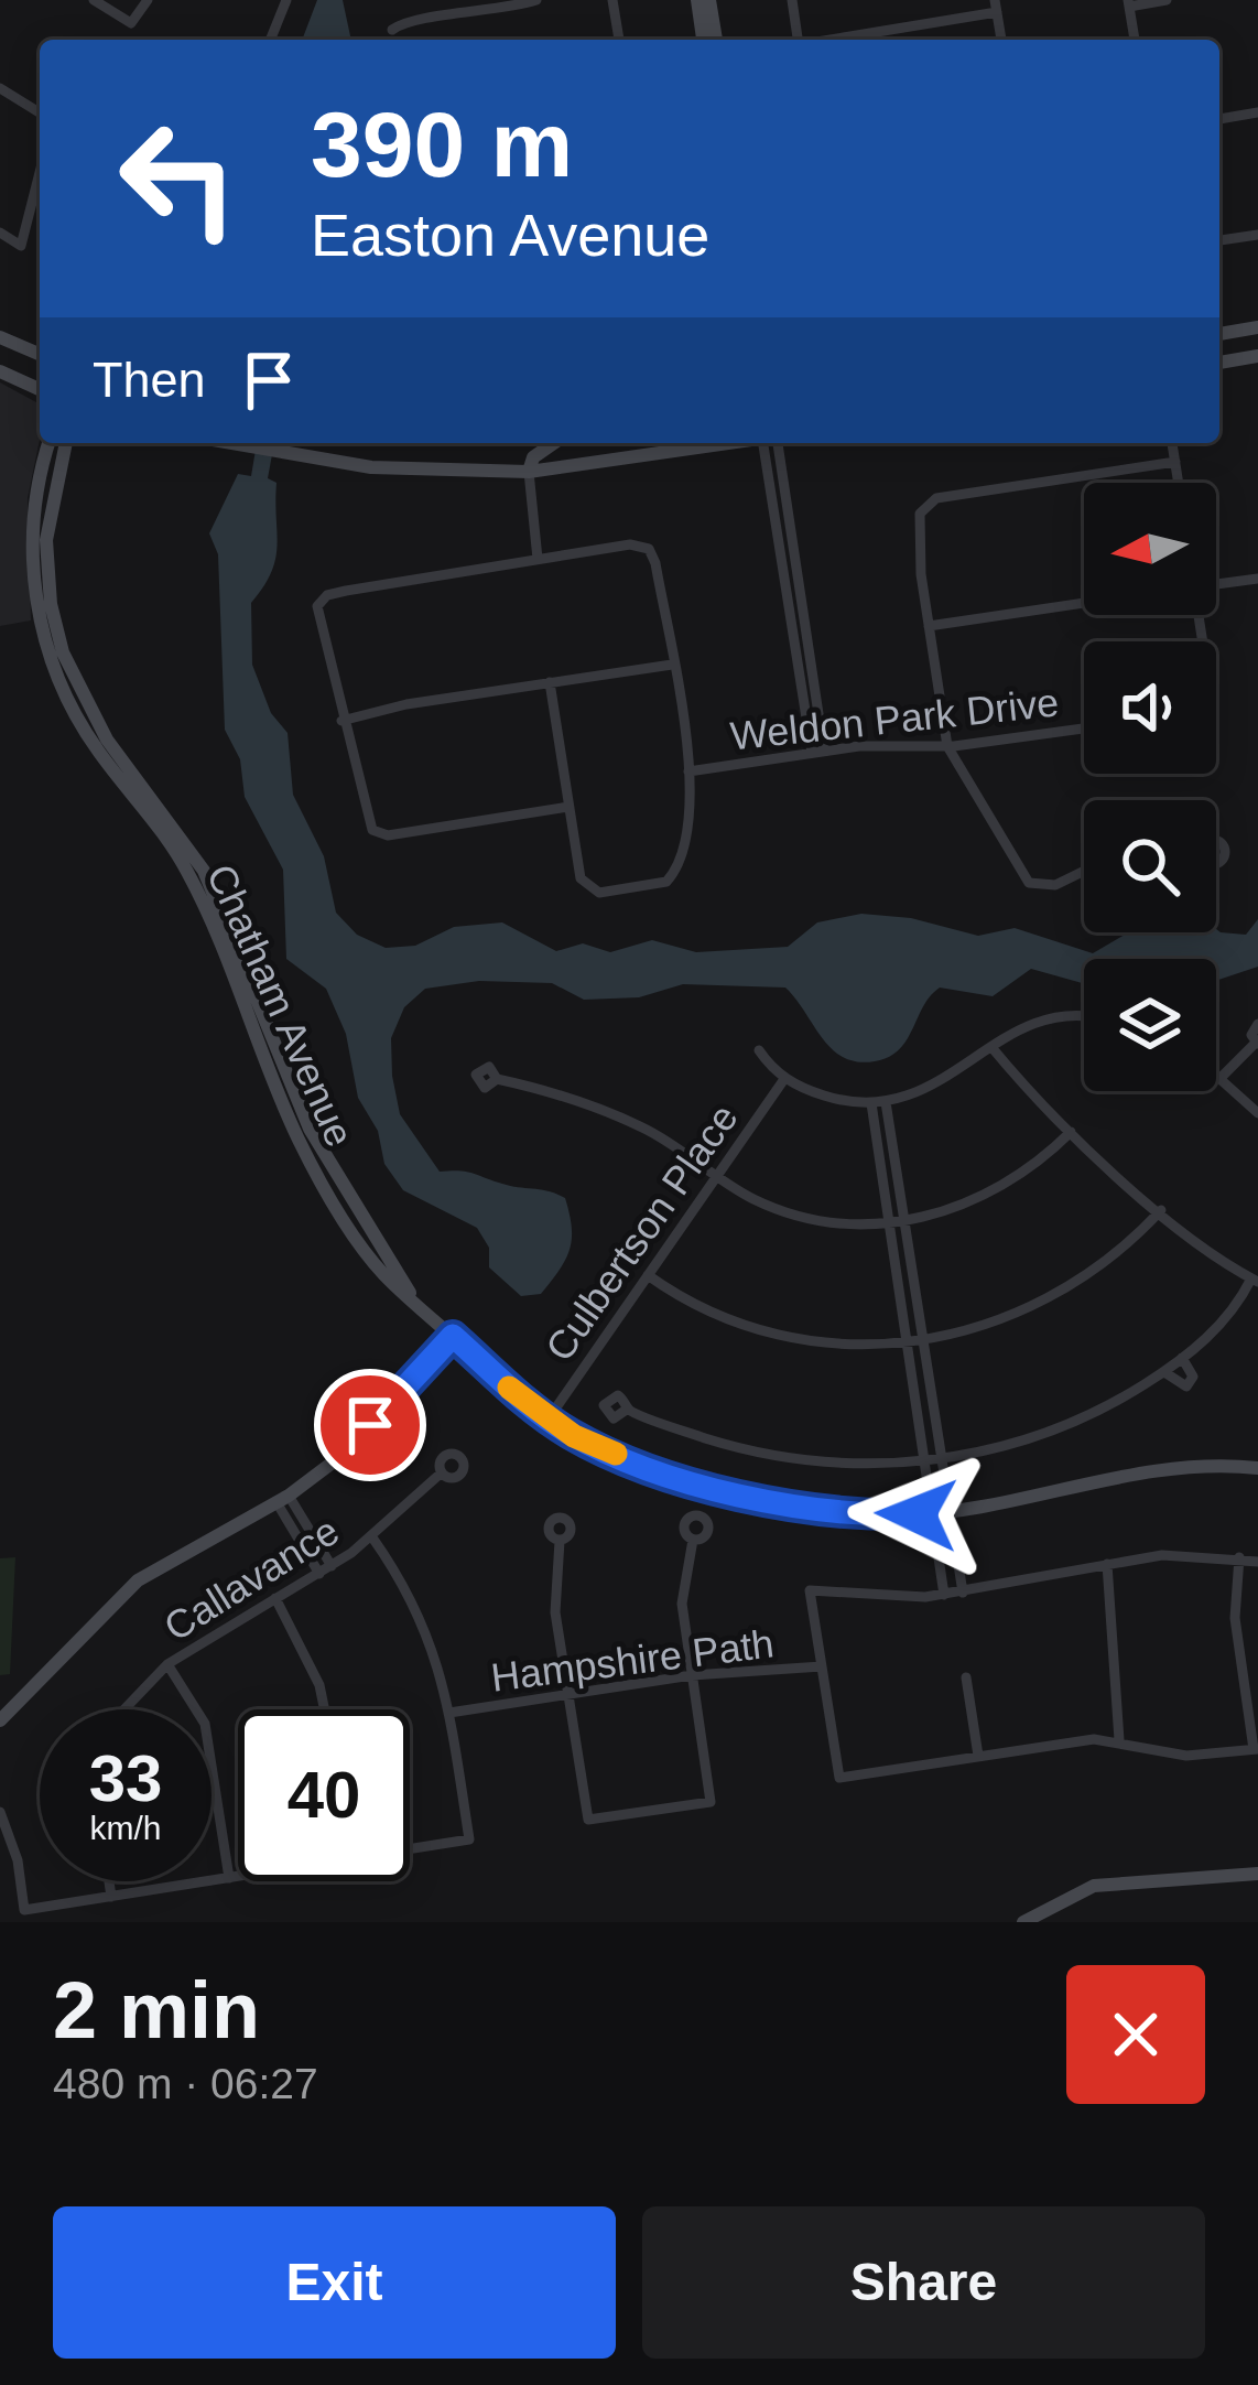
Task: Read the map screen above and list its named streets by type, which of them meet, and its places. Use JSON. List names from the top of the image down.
{
  "streets": {
    "street": [
      "Weldon Park Drive",
      "Chatham Avenue",
      "Culbertson Place",
      "Callavance",
      "Hampshire Path"
    ]
  },
  "crossings": [
    ["Chatham Avenue", "Culbertson Place"]
  ],
  "north": "left",
  "page": {
    "turn": ["390 m", "Easton Avenue"],
    "then": "Then",
    "speed": "33 km/h",
    "limit": "40",
    "heading": ["2 min", "480 m · 06:27"],
    "buttons": ["Exit", "Share"]
  }
}
